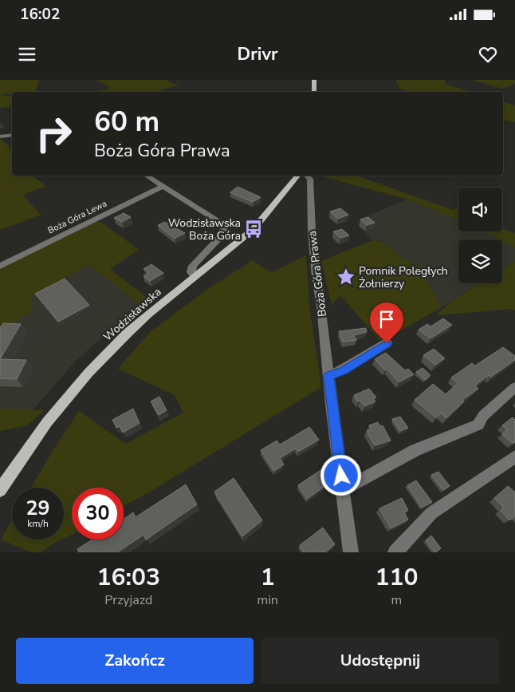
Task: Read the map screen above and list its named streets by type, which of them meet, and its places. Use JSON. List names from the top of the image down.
{
  "streets": {
    "main road": ["Wodzisławska"],
    "street": ["Boża Góra Lewa", "Boża Góra Prawa"]
  },
  "places": {
    "bus stop": ["Wodzisławska Boża Góra"],
    "place": ["Pomnik Poległych Żołnierzy"]
  },
  "page": {
    "status": "16:02",
    "header": "Drivr",
    "turn": ["60 m", "Boża Góra Prawa"],
    "speed": "29 km/h",
    "limit": "30",
    "eta": [
      "16:03",
      "Przyjazd",
      "1",
      "min",
      "110",
      "m"
    ],
    "buttons": ["Zakończ", "Udostępnij"]
  }
}
